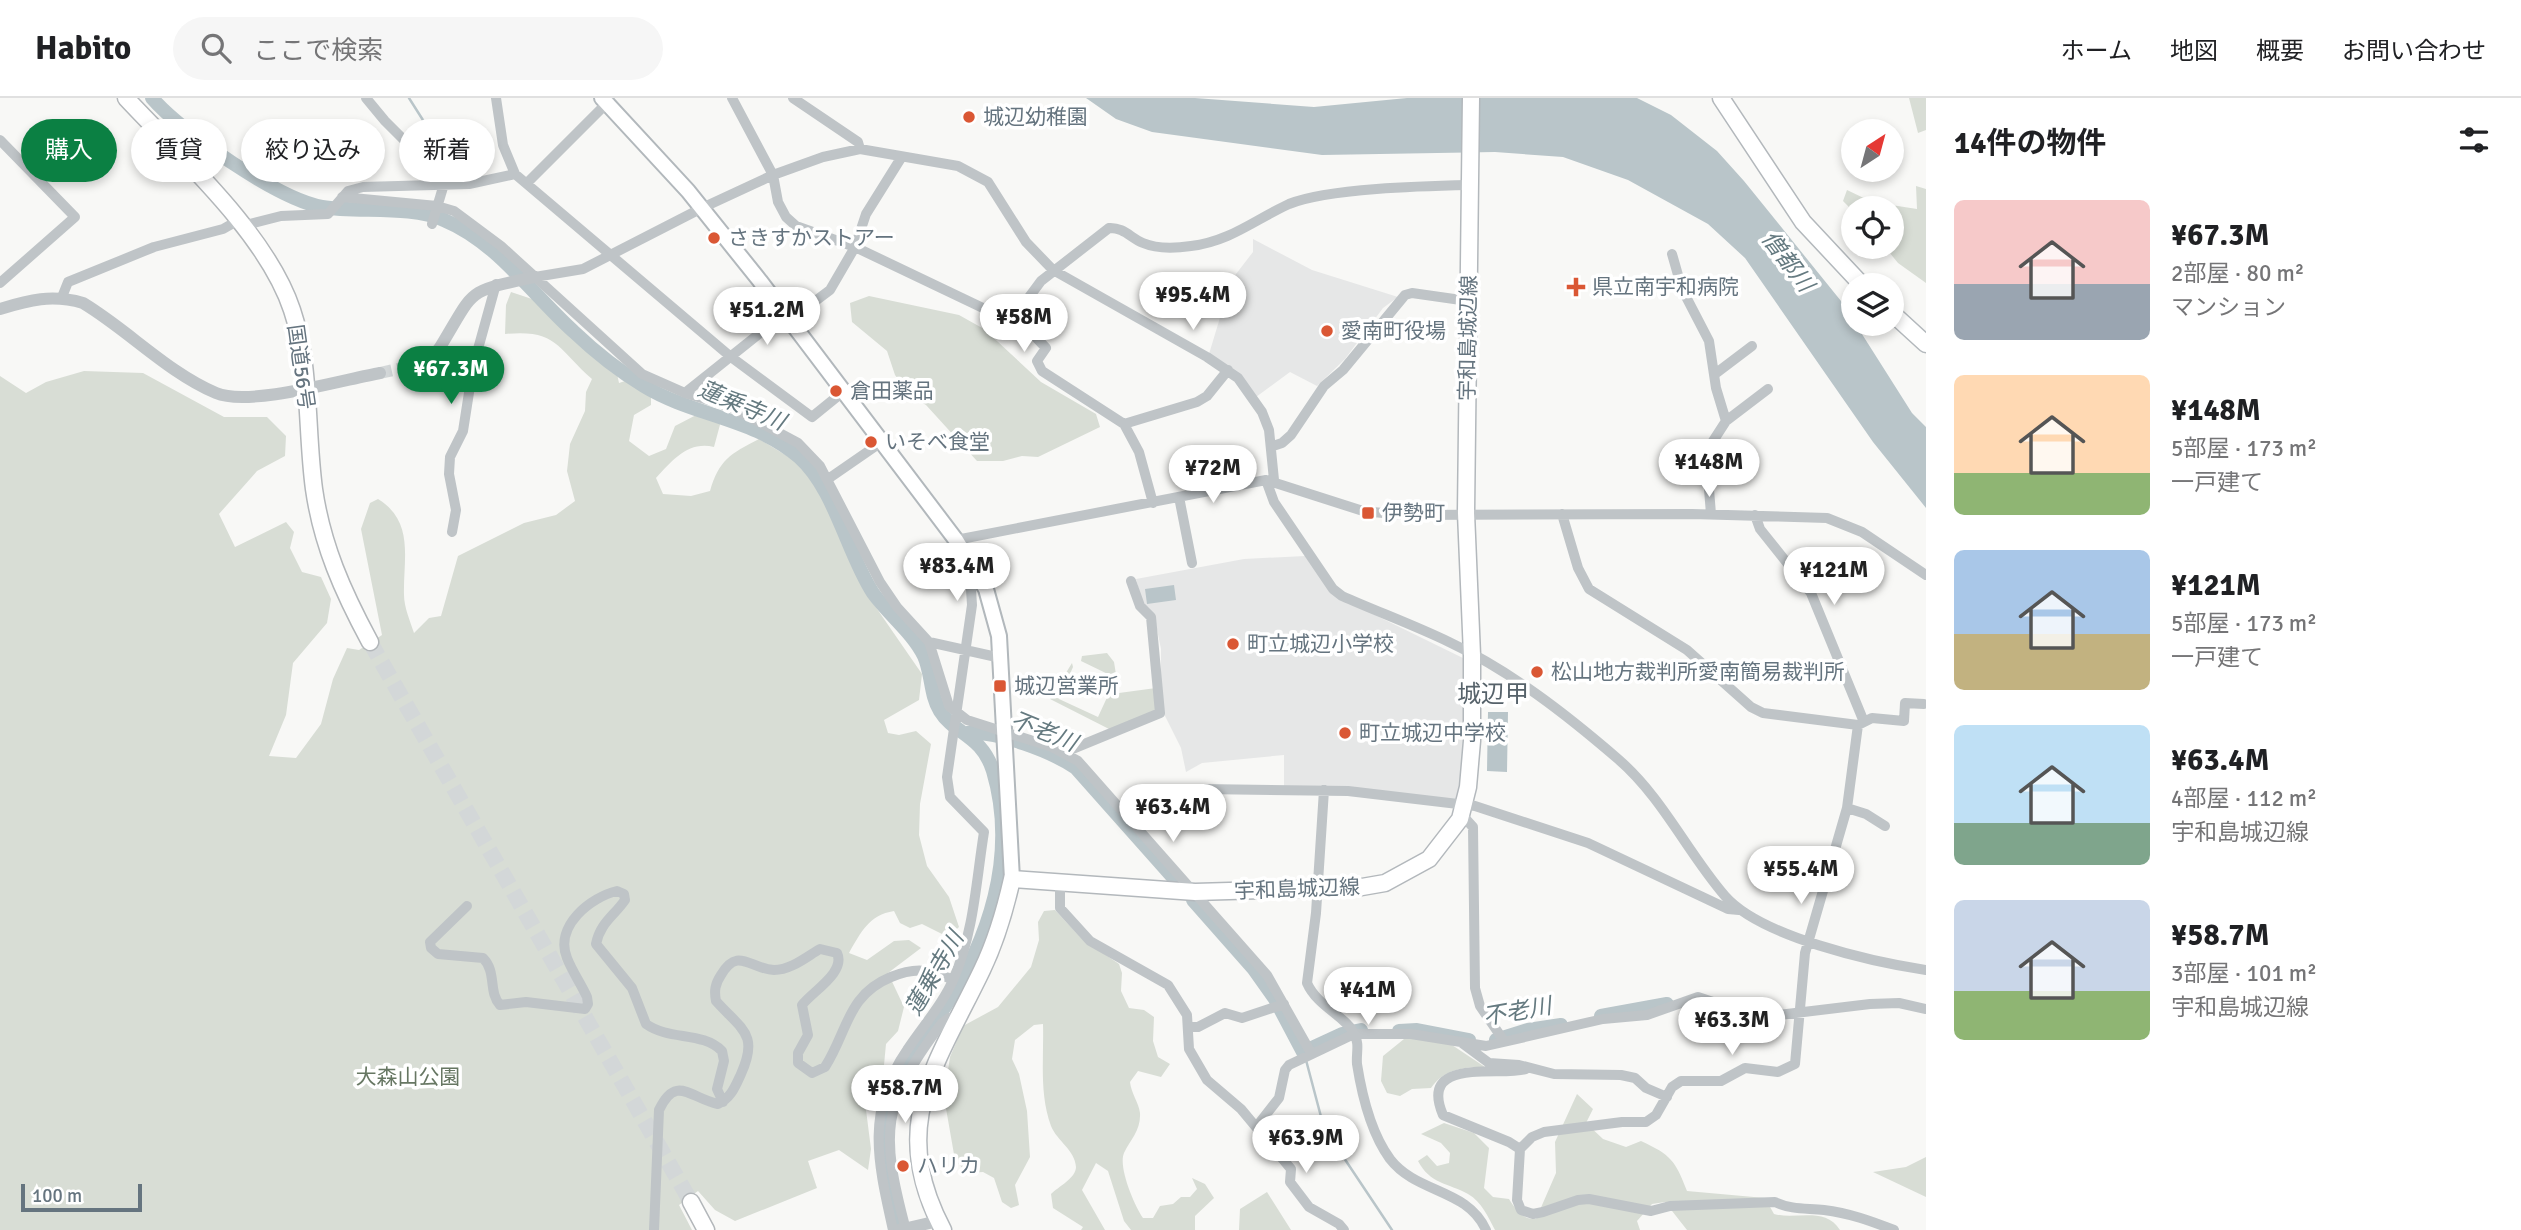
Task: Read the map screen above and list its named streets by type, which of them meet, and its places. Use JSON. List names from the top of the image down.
{
  "streets": {
    "main road": ["宇和島城辺線", "国道56号"]
  },
  "districts": ["城辺甲"],
  "water": ["僧都川", "蓮乗寺川", "不老川"],
  "parks": ["大森山公園"],
  "places": {
    "other": [
      "城辺幼稚園",
      "さきすかストアー",
      "愛南町役場",
      "倉田薬品",
      "いそべ食堂",
      "町立城辺小学校",
      "松山地方裁判所愛南簡易裁判所",
      "町立城辺中学校",
      "ハリカ"
    ],
    "health": ["県立南宇和病院"],
    "transit": ["伊勢町", "城辺営業所"]
  },
  "scale_bar": "100 m",
  "north": "top right",
  "page": {
    "header": "Habito",
    "search": "ここで検索",
    "nav": [
      "ホーム",
      "地図",
      "概要",
      "お問い合わせ"
    ],
    "heading": "14件の物件",
    "chip": [
      "購入",
      "賃貸",
      "絞り込み",
      "新着"
    ],
    "list": [
      {
        "name": "¥67.3M",
        "note": "2部屋 · 80 m² · マンション"
      },
      {
        "name": "¥148M",
        "note": "5部屋 · 173 m² · 一戸建て"
      },
      {
        "name": "¥121M",
        "note": "5部屋 · 173 m² · 一戸建て"
      },
      {
        "name": "¥63.4M",
        "note": "4部屋 · 112 m² · 宇和島城辺線"
      },
      {
        "name": "¥58.7M",
        "note": "3部屋 · 101 m² · 宇和島城辺線"
      }
    ],
    "price": [
      "¥95.4M",
      "¥51.2M",
      "¥58M",
      "¥67.3M",
      "¥148M",
      "¥72M",
      "¥83.4M",
      "¥121M",
      "¥63.4M",
      "¥55.4M",
      "¥41M",
      "¥63.3M",
      "¥58.7M",
      "¥63.9M"
    ],
    "scale": "100 m"
  }
}
